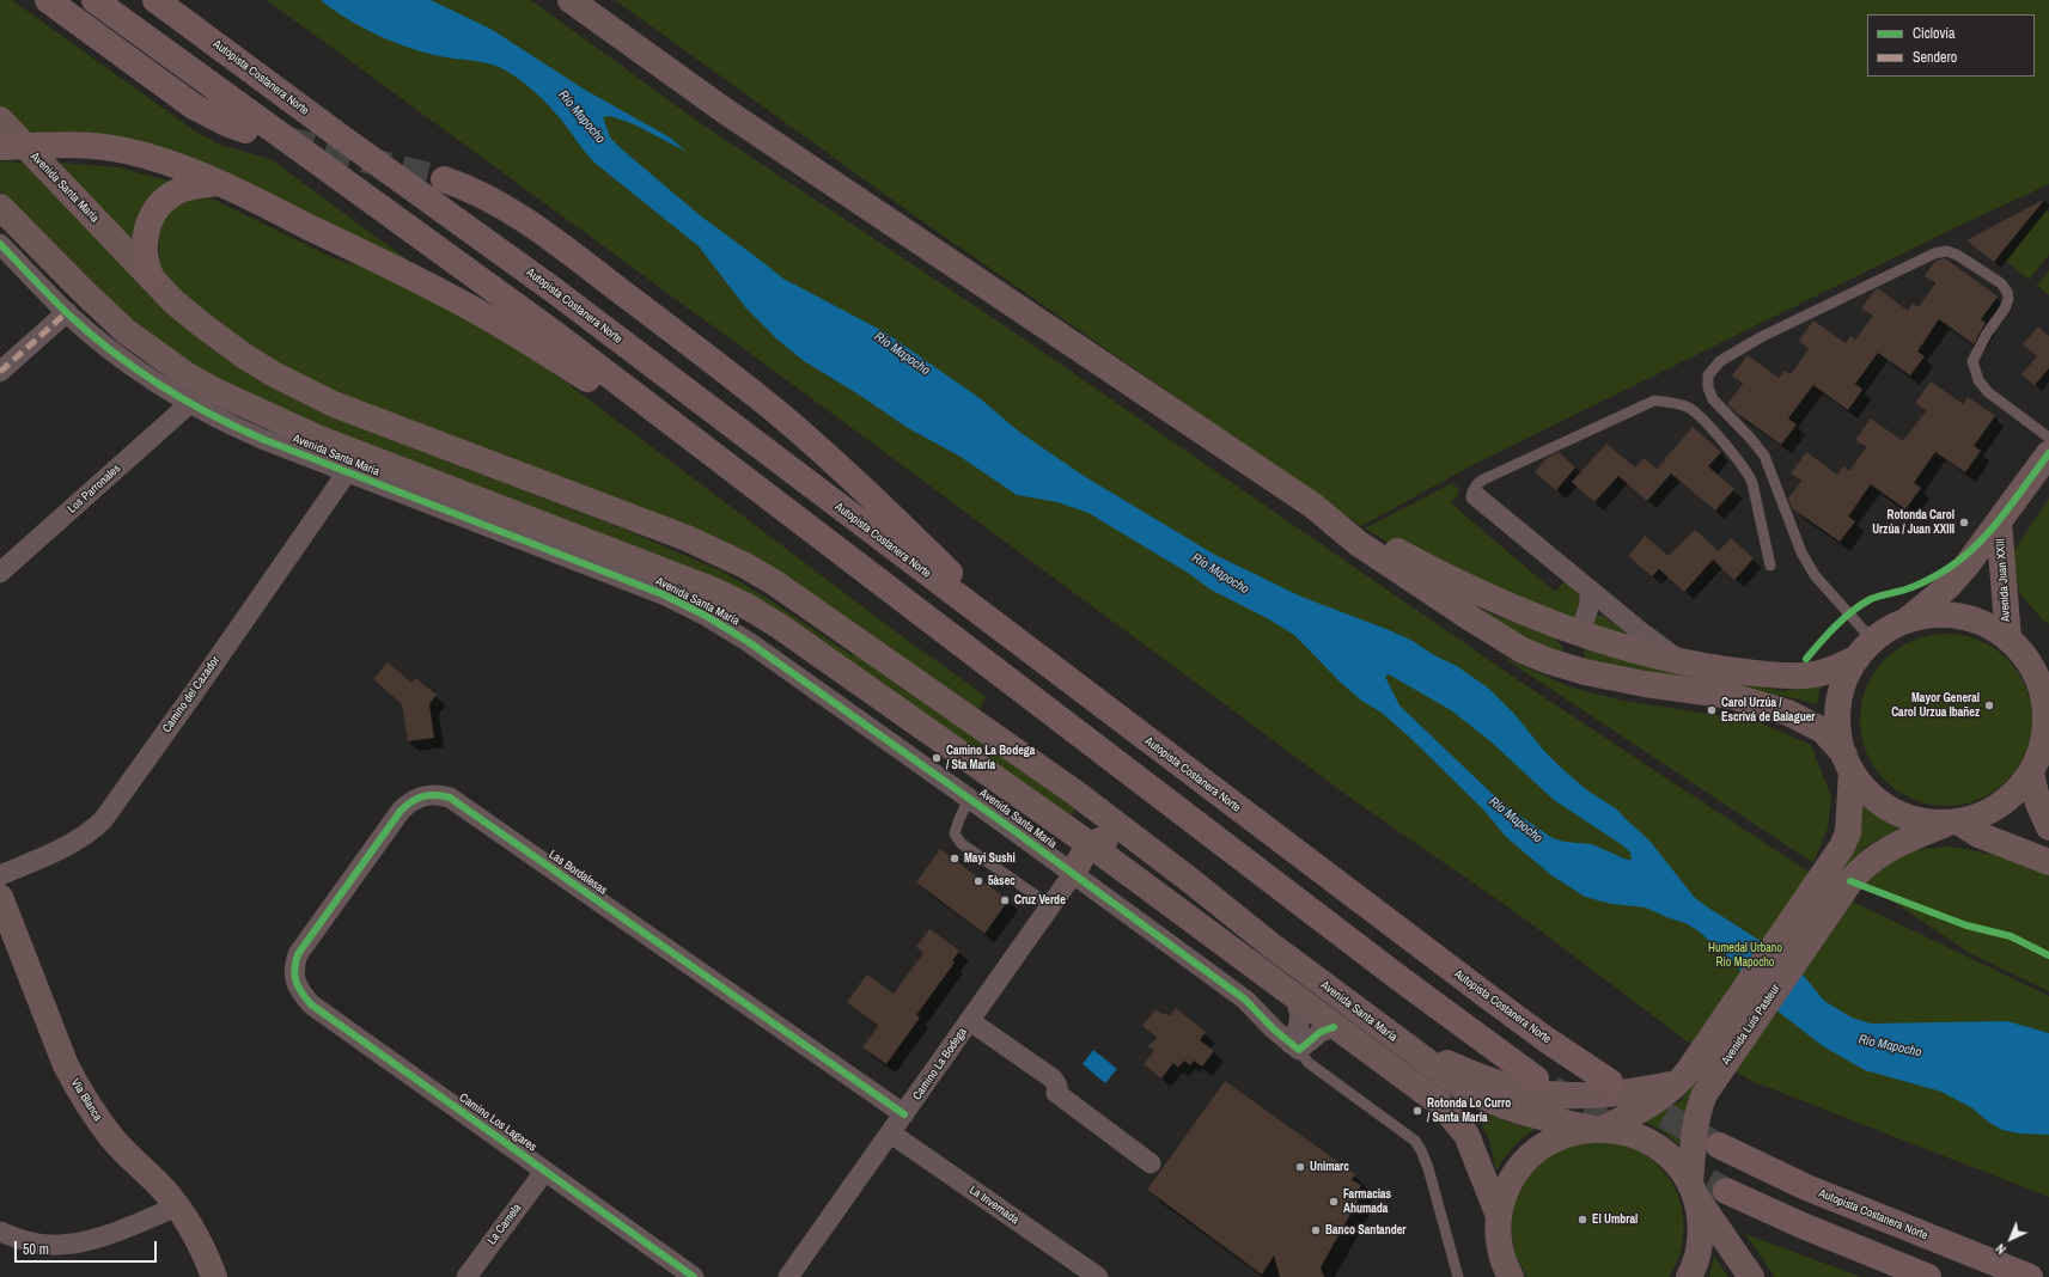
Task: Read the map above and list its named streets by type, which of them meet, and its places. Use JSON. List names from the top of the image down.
{
  "streets": {
    "highway": ["Autopista Costanera Norte"],
    "main road": [
      "Avenida Santa María",
      "Avenida Juan XXIII",
      "Avenida Luis Pasteur",
      "Vía Blanca"
    ],
    "street": [
      "Los Parronales",
      "Camino del Cazador",
      "Las Bordalesas",
      "Camino La Bodega",
      "Camino Los Lagares",
      "La Invernada",
      "La Camela"
    ]
  },
  "crossings": [
    ["Avenida Santa María", "Los Parronales"],
    ["Avenida Santa María", "Camino del Cazador"],
    ["Avenida Santa María", "Avenida Luis Pasteur"],
    ["Avenida Santa María", "Camino La Bodega"],
    ["Las Bordalesas", "Camino La Bodega"],
    ["Las Bordalesas", "Camino Los Lagares"],
    ["Camino La Bodega", "La Invernada"],
    ["Camino Los Lagares", "La Camela"]
  ],
  "water": ["Río Mapocho"],
  "parks": ["Humedal Urbano Río Mapocho"],
  "places": [
    "Rotonda Carol Urzúa / Juan XXIII",
    "Mayor General Carol Urzua Ibañez",
    "Carol Urzúa / Escrivá de Balaguer",
    "Camino La Bodega / Sta María",
    "Mayi Sushi",
    "5àsec",
    "Cruz Verde",
    "Rotonda Lo Curro / Santa María",
    "Unimarc",
    "Farmacias Ahumada",
    "El Umbral",
    "Banco Santander"
  ],
  "legend": ["Ciclovía", "Sendero"],
  "scale_bar": "50 m",
  "north": "bottom left"
}
